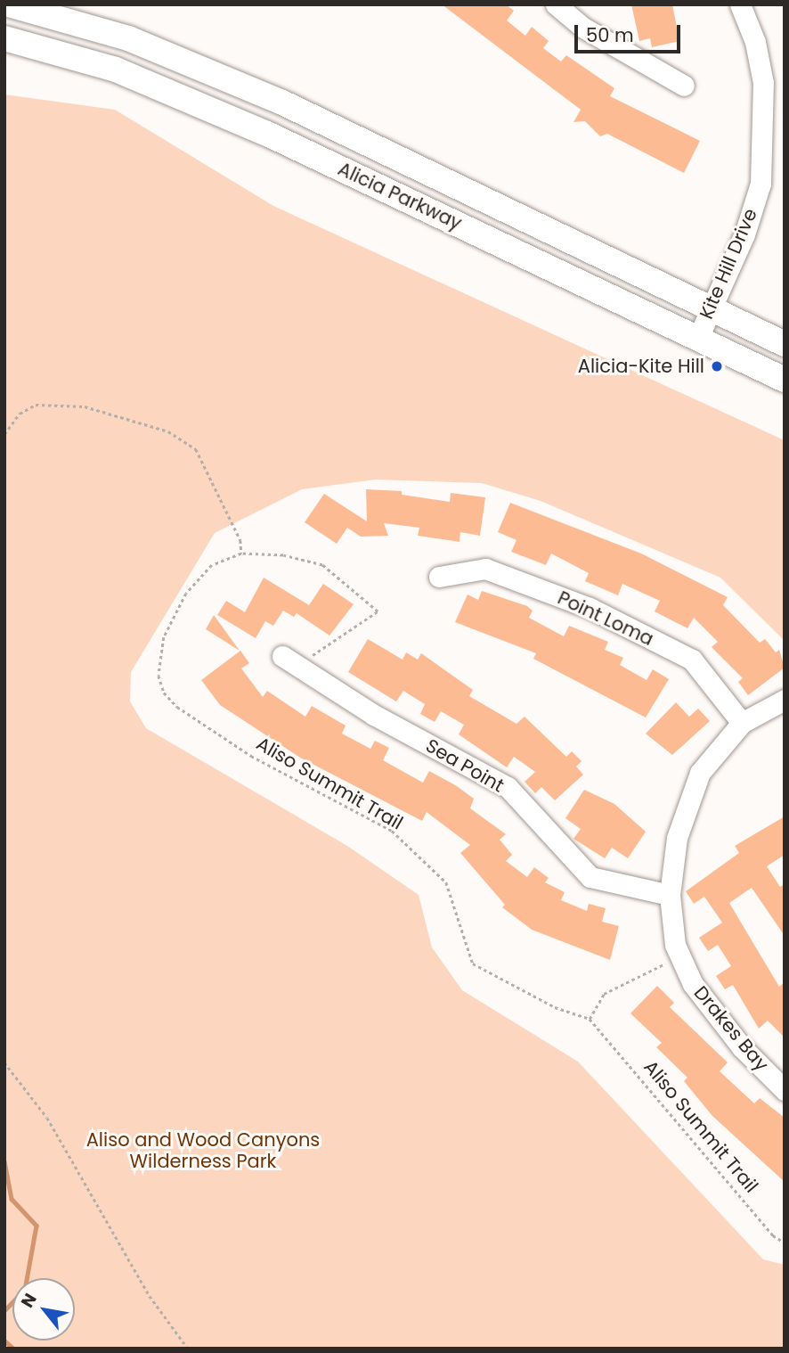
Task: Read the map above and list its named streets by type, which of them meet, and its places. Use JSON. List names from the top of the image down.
{
  "streets": {
    "main road": ["Alicia Parkway"],
    "street": [
      "Kite Hill Drive",
      "Point Loma",
      "Sea Point",
      "Drakes Bay"
    ],
    "path": ["Aliso Summit Trail"]
  },
  "crossings": [
    ["Alicia Parkway", "Kite Hill Drive"],
    ["Point Loma", "Drakes Bay"],
    ["Sea Point", "Aliso Summit Trail"],
    ["Sea Point", "Drakes Bay"]
  ],
  "parks": ["Aliso and Wood Canyons Wilderness Park"],
  "places": ["Alicia-Kite Hill"],
  "scale_bar": "50 m",
  "north": "top left"
}
